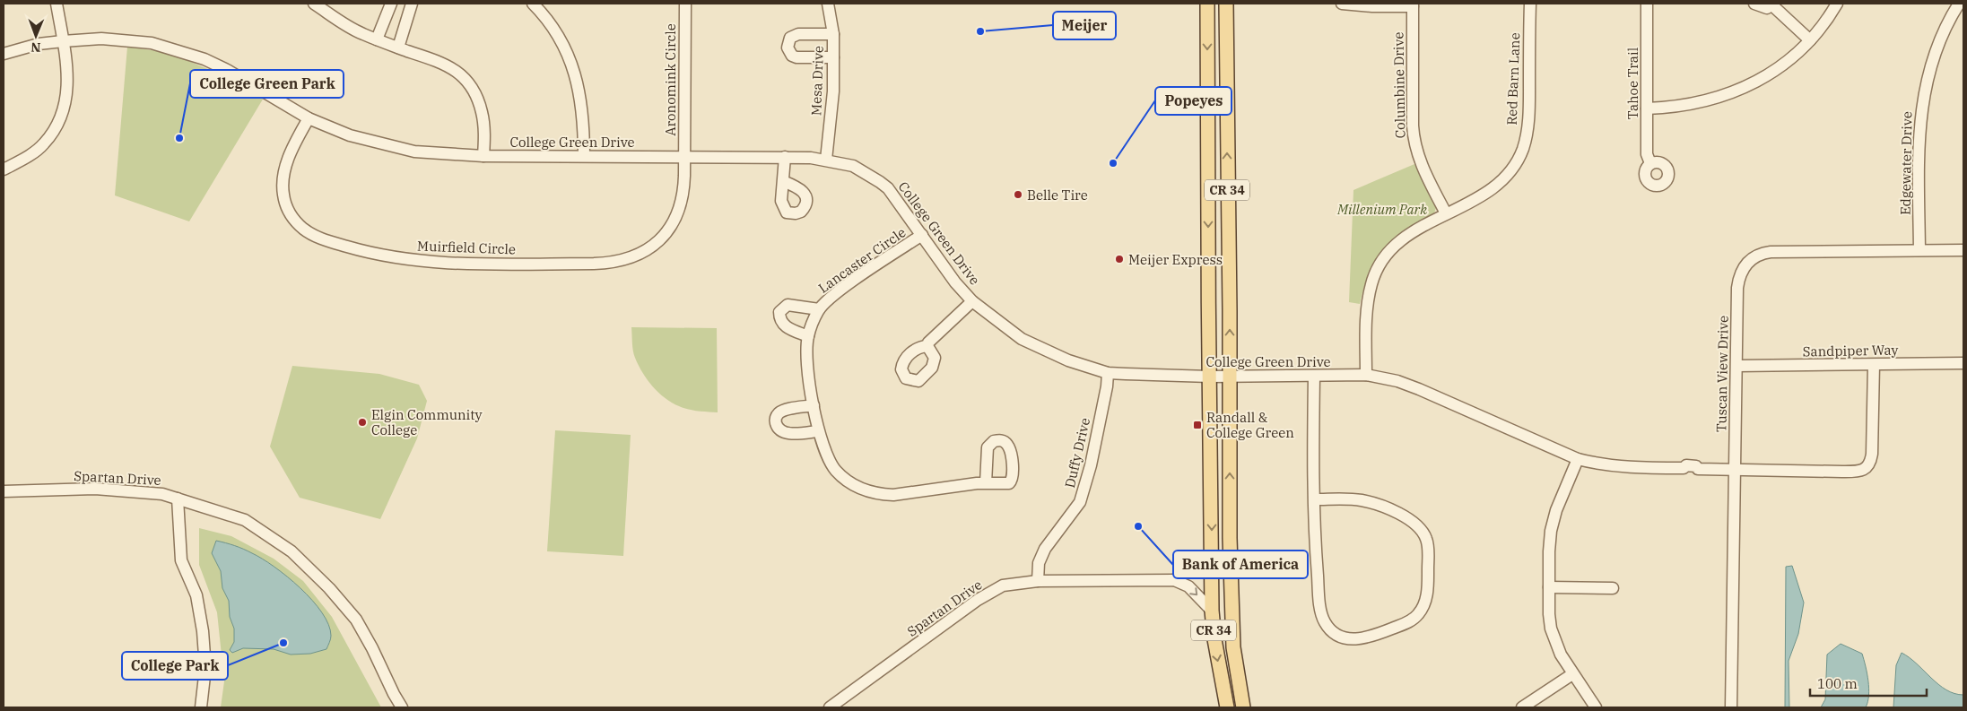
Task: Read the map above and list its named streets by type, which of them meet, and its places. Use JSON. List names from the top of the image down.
{
  "streets": {
    "main road": ["CR 34"],
    "street": [
      "Red Barn Lane",
      "Aronomink Circle",
      "Mesa Drive",
      "Tahoe Trail",
      "Columbine Drive",
      "College Green Drive",
      "Edgewater Drive",
      "Muirfield Circle",
      "Lancaster Circle",
      "Sandpiper Way",
      "Tuscan View Drive",
      "Duffy Drive",
      "Spartan Drive"
    ]
  },
  "crossings": [
    ["Red Barn Lane", "Columbine Drive"],
    ["Red Barn Lane", "College Green Drive"],
    ["Aronomink Circle", "College Green Drive"],
    ["Aronomink Circle", "Muirfield Circle"],
    ["Mesa Drive", "College Green Drive"],
    ["College Green Drive", "CR 34"],
    ["College Green Drive", "Muirfield Circle"],
    ["College Green Drive", "Lancaster Circle"],
    ["College Green Drive", "Sandpiper Way"],
    ["College Green Drive", "Tuscan View Drive"],
    ["College Green Drive", "Duffy Drive"],
    ["Edgewater Drive", "Tuscan View Drive"],
    ["Sandpiper Way", "Tuscan View Drive"],
    ["Duffy Drive", "Spartan Drive"]
  ],
  "parks": ["Millenium Park"],
  "places": {
    "other": [
      "Meijer",
      "College Green Park",
      "Popeyes",
      "Belle Tire",
      "Meijer Express",
      "Elgin Community College",
      "Bank of America",
      "College Park"
    ],
    "transit": ["Randall & College Green"]
  },
  "scale_bar": "100 m",
  "north": "bottom"
}
